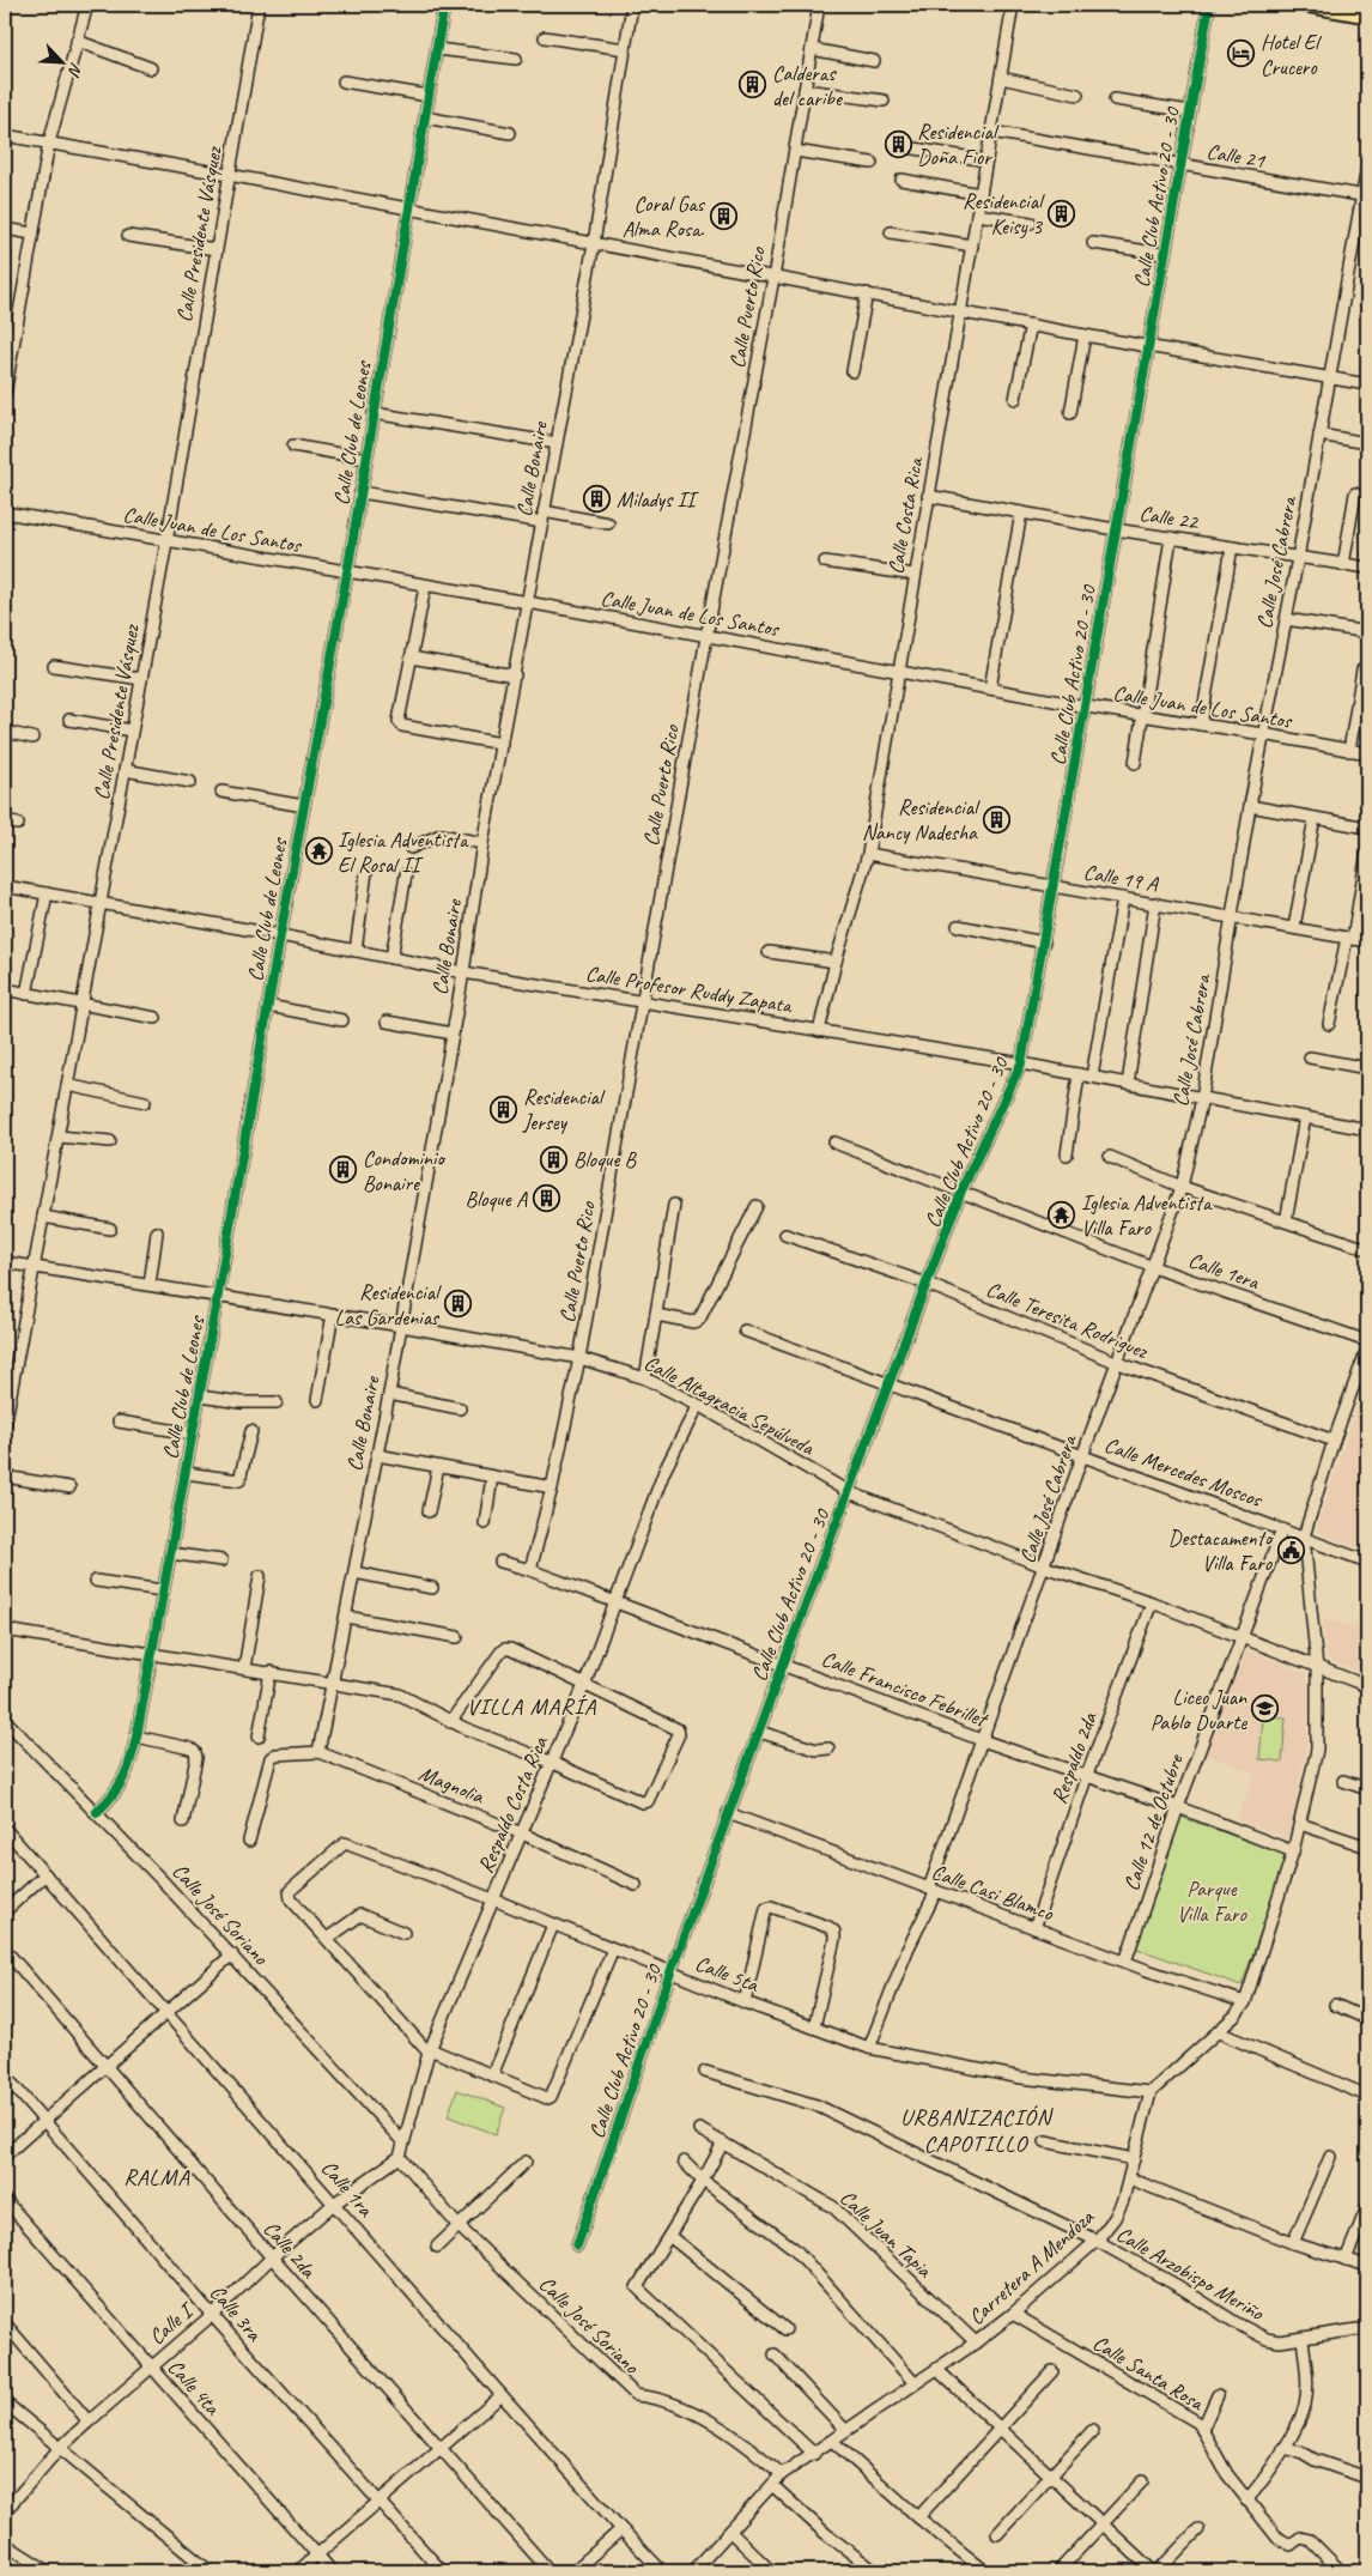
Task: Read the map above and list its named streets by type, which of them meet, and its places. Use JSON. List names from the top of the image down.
{
  "streets": {
    "street": [
      "Calle 21",
      "Calle Club Activo 20 - 30",
      "Calle Presidente Vásquez",
      "Calle Puerto Rico",
      "Calle Club de Leones",
      "Calle Bonaire",
      "Calle Costa Rica",
      "Calle 22",
      "Calle Juan de Los Santos",
      "Calle José Cabrera",
      "Calle 19 A",
      "Calle Profesor Ruddy Zapata",
      "Calle 1era",
      "Calle Teresita Rodriguez",
      "Calle Altagracia Sepúlveda",
      "Calle Mercedes Moscos",
      "Calle Francisco Febrillet",
      "Respaldo 2da",
      "Magnolia",
      "Respaldo Costa Rica",
      "Calle 12 de Octubre",
      "Calle Casi Blamco",
      "Calle José Soriano",
      "Calle 5ta",
      "Calle 1ra",
      "Calle Juan Tapia",
      "Calle 2da",
      "Carretera A Mendoza",
      "Calle Arzobispo Meriño",
      "Calle 3ra",
      "Calle I",
      "Calle Santa Rosa",
      "Calle 4ta"
    ]
  },
  "crossings": [
    ["Calle 21", "Calle Club Activo 20 - 30"],
    ["Calle 21", "Calle Costa Rica"],
    ["Calle 21", "Calle José Cabrera"],
    ["Calle Club Activo 20 - 30", "Calle 22"],
    ["Calle Club Activo 20 - 30", "Calle Juan de Los Santos"],
    ["Calle Club Activo 20 - 30", "Calle 19 A"],
    ["Calle Club Activo 20 - 30", "Calle Profesor Ruddy Zapata"],
    ["Calle Club Activo 20 - 30", "Calle 1era"],
    ["Calle Club Activo 20 - 30", "Calle Teresita Rodriguez"],
    ["Calle Club Activo 20 - 30", "Calle Altagracia Sepúlveda"],
    ["Calle Club Activo 20 - 30", "Calle Mercedes Moscos"],
    ["Calle Club Activo 20 - 30", "Calle Francisco Febrillet"],
    ["Calle Club Activo 20 - 30", "Calle Casi Blamco"],
    ["Calle Club Activo 20 - 30", "Calle 5ta"],
    ["Calle Presidente Vásquez", "Calle Juan de Los Santos"],
    ["Calle Presidente Vásquez", "Calle Profesor Ruddy Zapata"],
    ["Calle Presidente Vásquez", "Calle Altagracia Sepúlveda"],
    ["Calle Puerto Rico", "Calle Juan de Los Santos"],
    ["Calle Puerto Rico", "Calle Profesor Ruddy Zapata"],
    ["Calle Puerto Rico", "Calle Altagracia Sepúlveda"],
    ["Calle Puerto Rico", "Calle Francisco Febrillet"],
    ["Calle Club de Leones", "Calle Juan de Los Santos"],
    ["Calle Club de Leones", "Calle Profesor Ruddy Zapata"],
    ["Calle Club de Leones", "Calle Altagracia Sepúlveda"],
    ["Calle Club de Leones", "Calle José Soriano"],
    ["Calle Bonaire", "Calle Juan de Los Santos"],
    ["Calle Bonaire", "Calle Profesor Ruddy Zapata"],
    ["Calle Bonaire", "Calle Altagracia Sepúlveda"],
    ["Calle Bonaire", "Magnolia"],
    ["Calle Costa Rica", "Calle 22"],
    ["Calle Costa Rica", "Calle Juan de Los Santos"],
    ["Calle Costa Rica", "Calle 19 A"],
    ["Calle Costa Rica", "Calle Profesor Ruddy Zapata"],
    ["Calle 22", "Calle José Cabrera"],
    ["Calle Juan de Los Santos", "Calle José Cabrera"],
    ["Calle José Cabrera", "Calle 19 A"],
    ["Calle José Cabrera", "Calle Profesor Ruddy Zapata"],
    ["Calle José Cabrera", "Calle 1era"],
    ["Calle José Cabrera", "Calle Teresita Rodriguez"],
    ["Calle José Cabrera", "Calle Altagracia Sepúlveda"],
    ["Calle José Cabrera", "Calle Mercedes Moscos"],
    ["Calle José Cabrera", "Calle Francisco Febrillet"],
    ["Calle José Cabrera", "Calle Casi Blamco"],
    ["Calle José Cabrera", "Calle 5ta"],
    ["Calle Altagracia Sepúlveda", "Respaldo 2da"],
    ["Calle Altagracia Sepúlveda", "Respaldo Costa Rica"],
    ["Calle Altagracia Sepúlveda", "Calle 12 de Octubre"],
    ["Calle Mercedes Moscos", "Calle 12 de Octubre"],
    ["Calle Francisco Febrillet", "Respaldo 2da"],
    ["Calle Francisco Febrillet", "Respaldo Costa Rica"],
    ["Calle Francisco Febrillet", "Calle 12 de Octubre"],
    ["Respaldo 2da", "Calle Casi Blamco"],
    ["Magnolia", "Respaldo Costa Rica"],
    ["Respaldo Costa Rica", "Calle José Soriano"],
    ["Respaldo Costa Rica", "Calle 5ta"],
    ["Respaldo Costa Rica", "Calle I"],
    ["Calle 12 de Octubre", "Calle Casi Blamco"],
    ["Calle José Soriano", "Carretera A Mendoza"],
    ["Calle José Soriano", "Calle I"],
    ["Calle 5ta", "Carretera A Mendoza"],
    ["Calle 1ra", "Calle I"],
    ["Calle Juan Tapia", "Carretera A Mendoza"],
    ["Calle 2da", "Calle I"],
    ["Carretera A Mendoza", "Calle Arzobispo Meriño"],
    ["Carretera A Mendoza", "Calle Santa Rosa"],
    ["Calle 3ra", "Calle I"],
    ["Calle I", "Calle 4ta"]
  ],
  "districts": ["VILLA MARÍA", "URBANIZACIÓN CAPOTILLO", "RALMA"],
  "parks": ["Parque Villa Faro"],
  "places": {
    "hotel": ["Hotel El Crucero"],
    "building": [
      "Calderas del caribe",
      "Residencial Doña Fior",
      "Residencial Keisy 3",
      "Coral Gas Alma Rosa.",
      "Miladys II",
      "Residencial Nancy Nadesha",
      "Residencial Jersey",
      "Bloque B",
      "Condominio Bonaire",
      "Bloque A",
      "Residencial Las Gardenias"
    ],
    "temple": ["Iglesia Adventista El Rosal II", "Iglesia Adventista Villa Faro"],
    "public building": ["Destacamento Villa Faro"],
    "school or university": ["Liceo Juan Pablo Duarte"]
  },
  "north": "bottom right"
}
